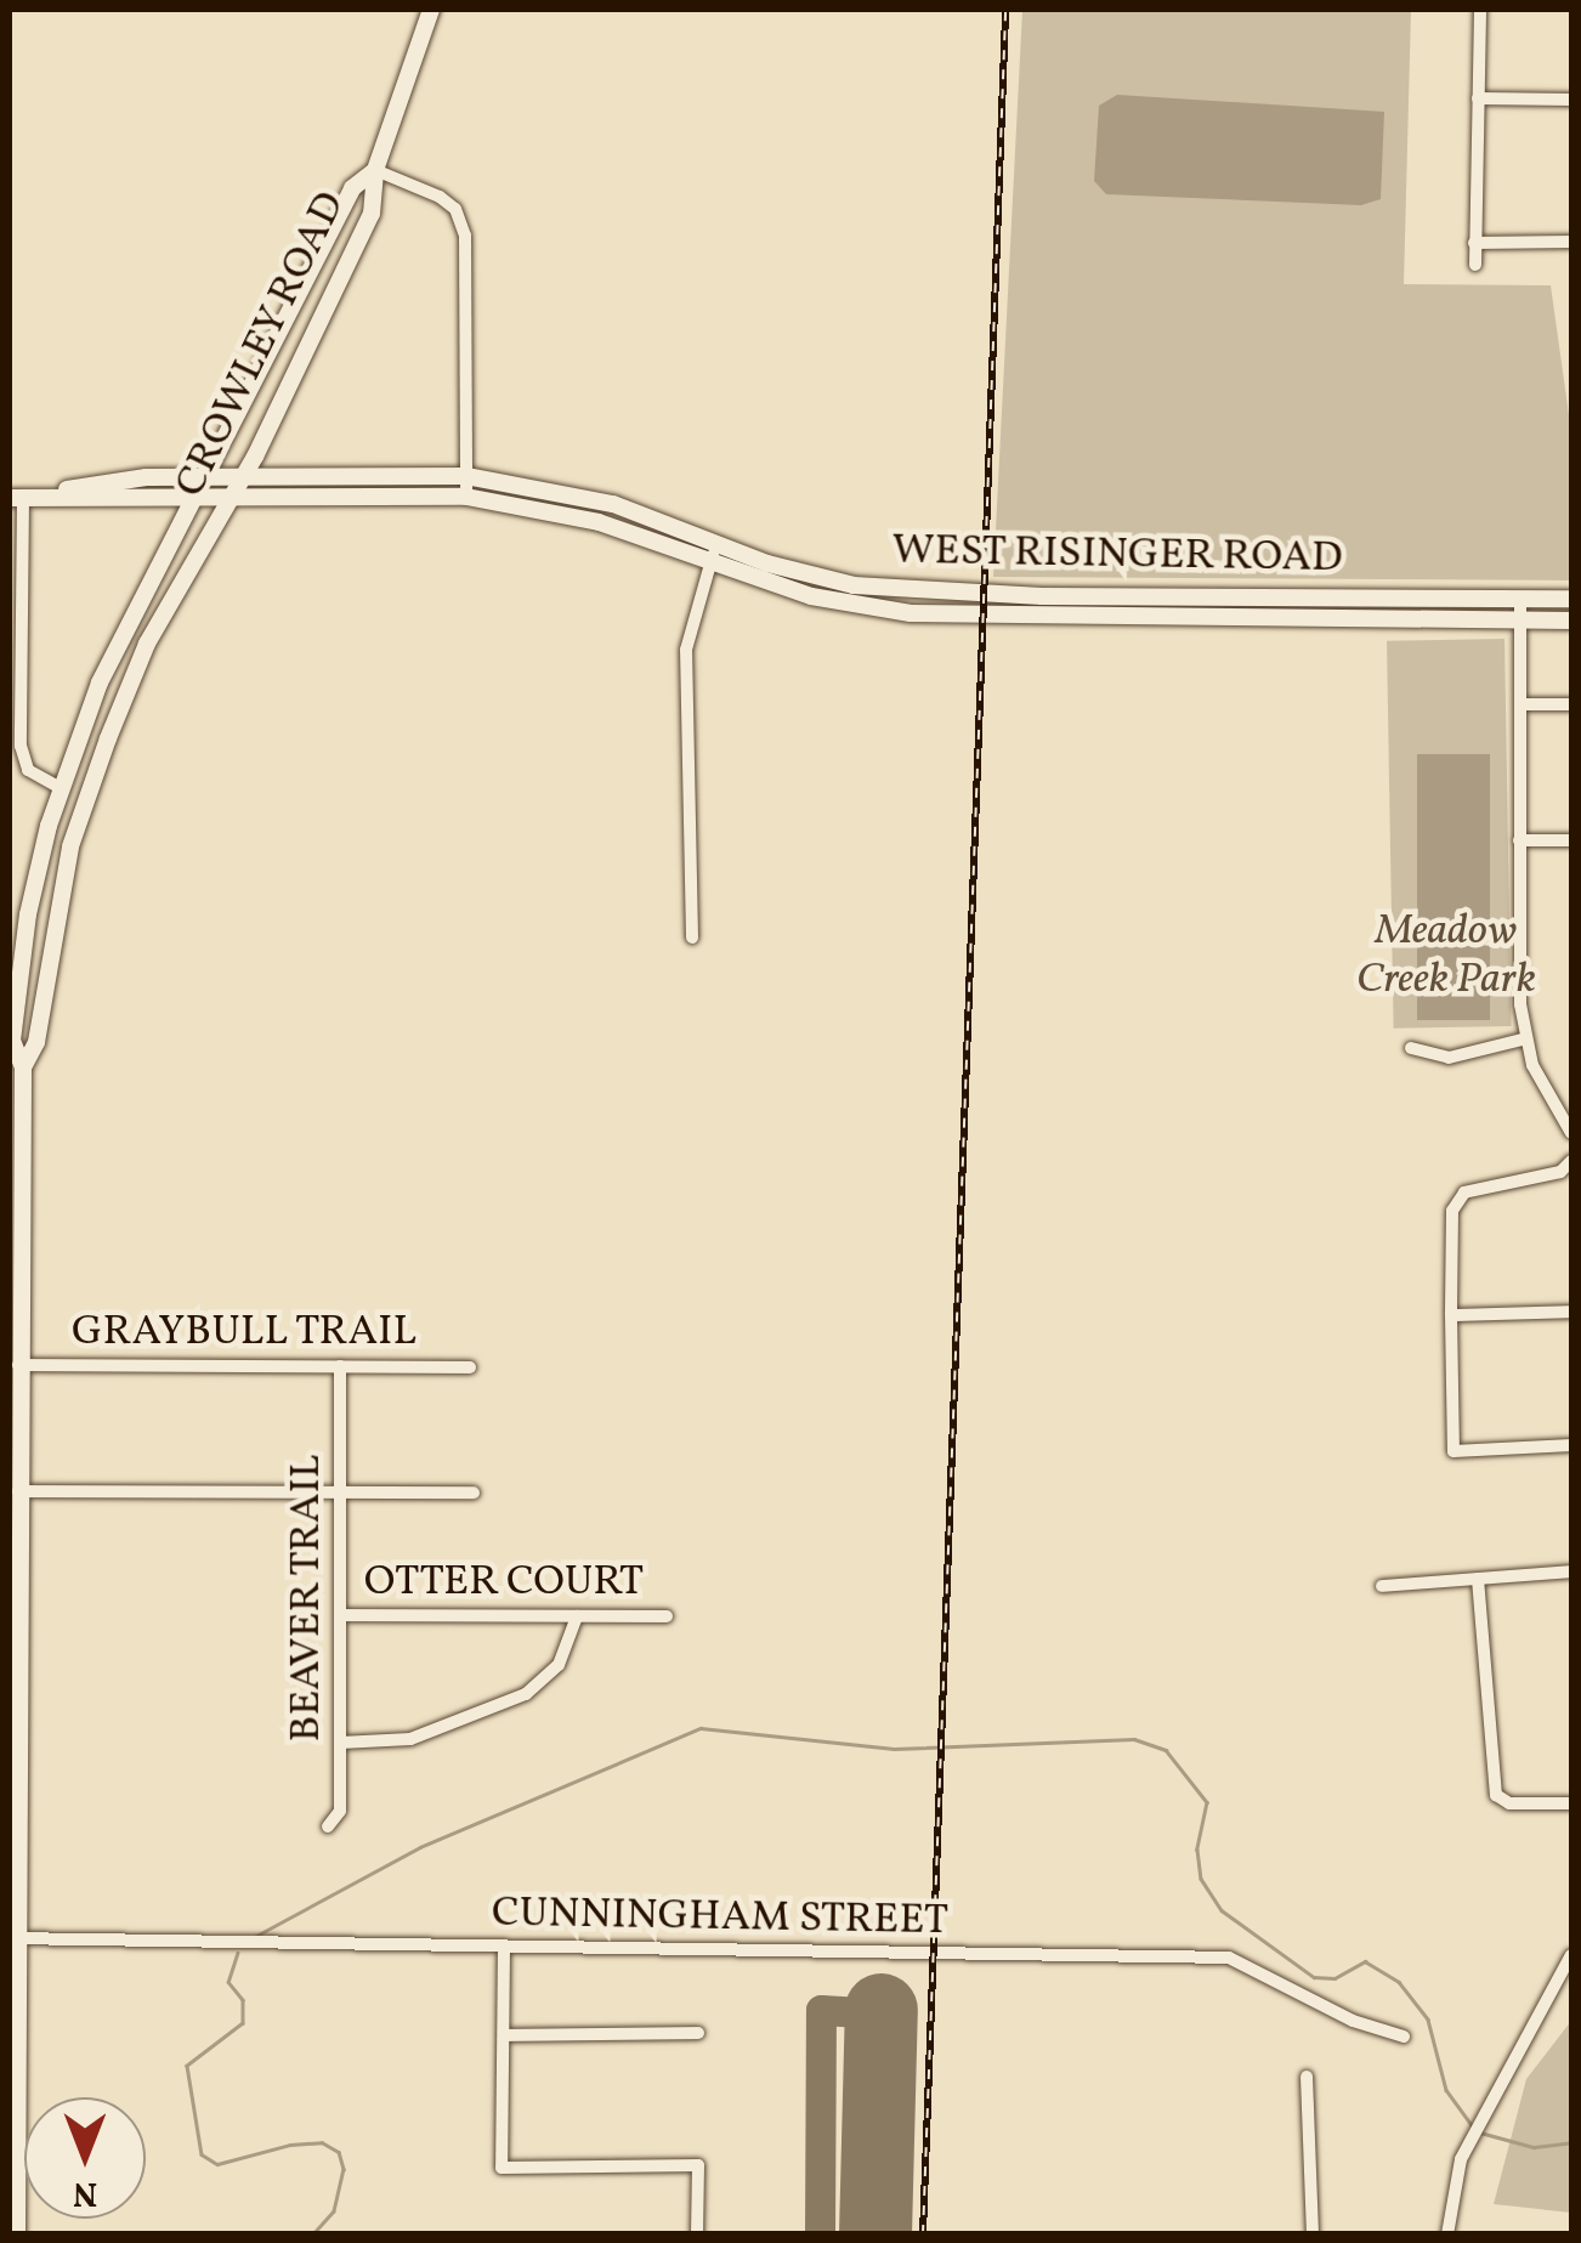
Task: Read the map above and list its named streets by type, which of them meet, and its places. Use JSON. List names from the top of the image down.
{
  "streets": {
    "main road": ["CROWLEY ROAD", "WEST RISINGER ROAD"],
    "street": [
      "GRAYBULL TRAIL",
      "OTTER COURT",
      "BEAVER TRAIL",
      "CUNNINGHAM STREET"
    ]
  },
  "crossings": [
    ["CROWLEY ROAD", "WEST RISINGER ROAD"],
    ["CROWLEY ROAD", "GRAYBULL TRAIL"],
    ["CROWLEY ROAD", "CUNNINGHAM STREET"],
    ["GRAYBULL TRAIL", "BEAVER TRAIL"],
    ["OTTER COURT", "BEAVER TRAIL"]
  ],
  "parks": ["Meadow Creek Park"],
  "north": "bottom"
}
